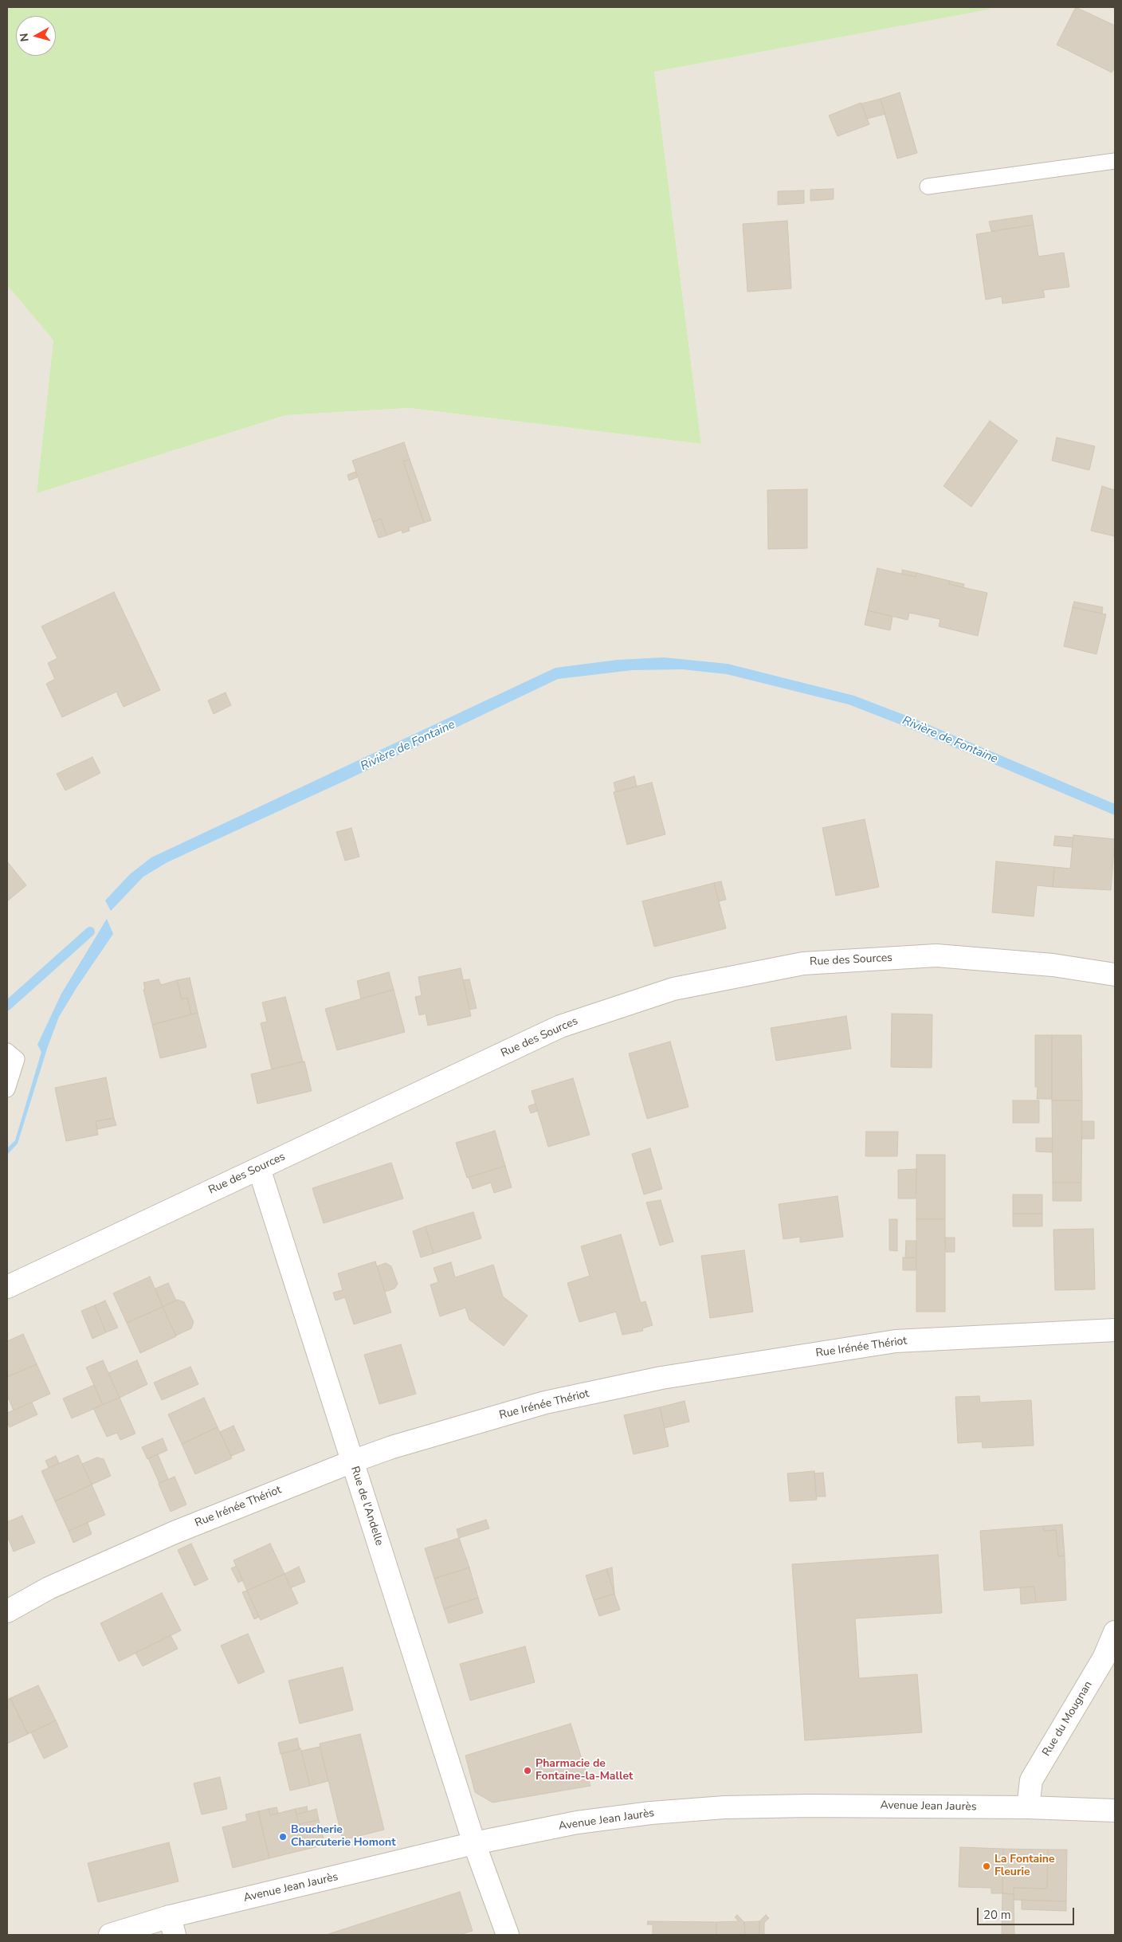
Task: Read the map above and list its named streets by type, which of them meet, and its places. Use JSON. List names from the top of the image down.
{
  "streets": {
    "street": [
      "Rue des Sources",
      "Rue Irénée Thériot",
      "Rue de l'Andelle",
      "Rue du Mougnan",
      "Avenue Jean Jaurès"
    ]
  },
  "crossings": [
    ["Rue des Sources", "Rue de l'Andelle"],
    ["Rue Irénée Thériot", "Rue de l'Andelle"],
    ["Rue de l'Andelle", "Avenue Jean Jaurès"],
    ["Rue du Mougnan", "Avenue Jean Jaurès"]
  ],
  "water": ["Rivière de Fontaine"],
  "places": ["Pharmacie de Fontaine-la-Mallet", "Boucherie Charcuterie Homont", "La Fontaine Fleurie"],
  "scale_bar": "20 m",
  "north": "left"
}
